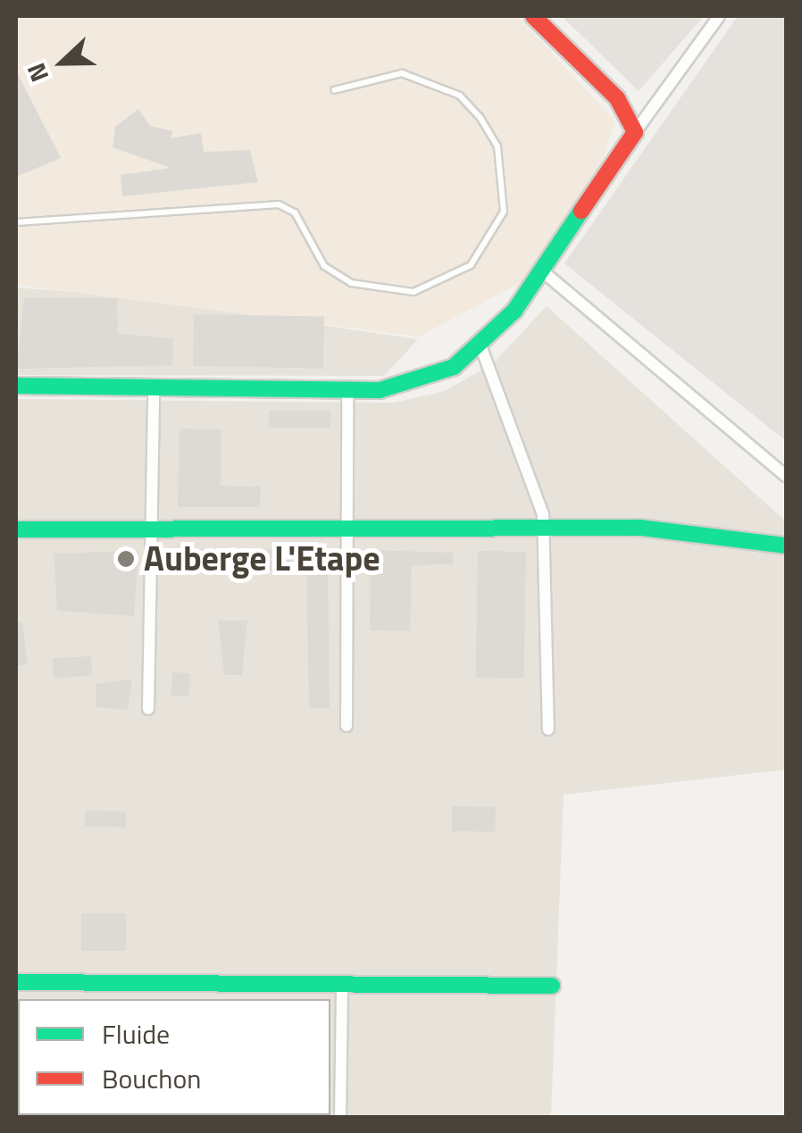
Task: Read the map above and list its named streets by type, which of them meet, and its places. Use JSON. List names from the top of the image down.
{
  "places": ["Auberge L'Etape"],
  "legend": ["Fluide", "Bouchon"],
  "north": "left"
}
